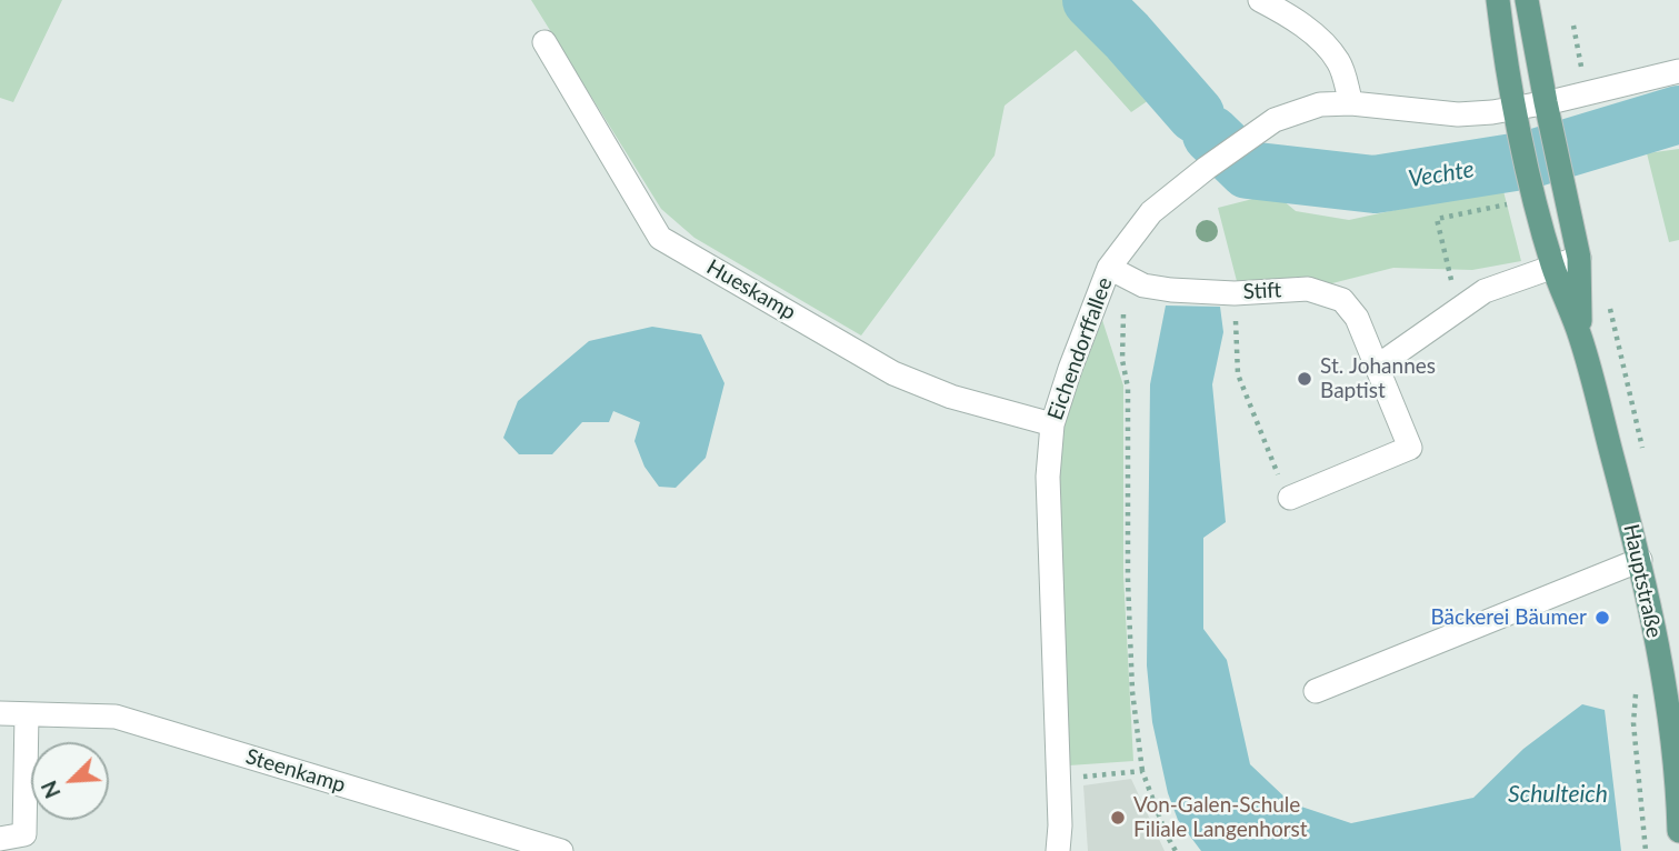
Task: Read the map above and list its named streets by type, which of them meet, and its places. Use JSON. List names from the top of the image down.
{
  "streets": {
    "main road": ["Hauptstraße"],
    "street": [
      "Hueskamp",
      "Stift",
      "Eichendorffallee",
      "Steenkamp"
    ]
  },
  "crossings": [
    ["Hueskamp", "Eichendorffallee"],
    ["Stift", "Eichendorffallee"],
    ["Eichendorffallee", "Hauptstraße"]
  ],
  "water": ["Vechte", "Schulteich"],
  "places": ["St. Johannes Baptist", "Bäckerei Bäumer", "Von-Galen-Schule Filiale Langenhorst"],
  "north": "bottom left"
}
